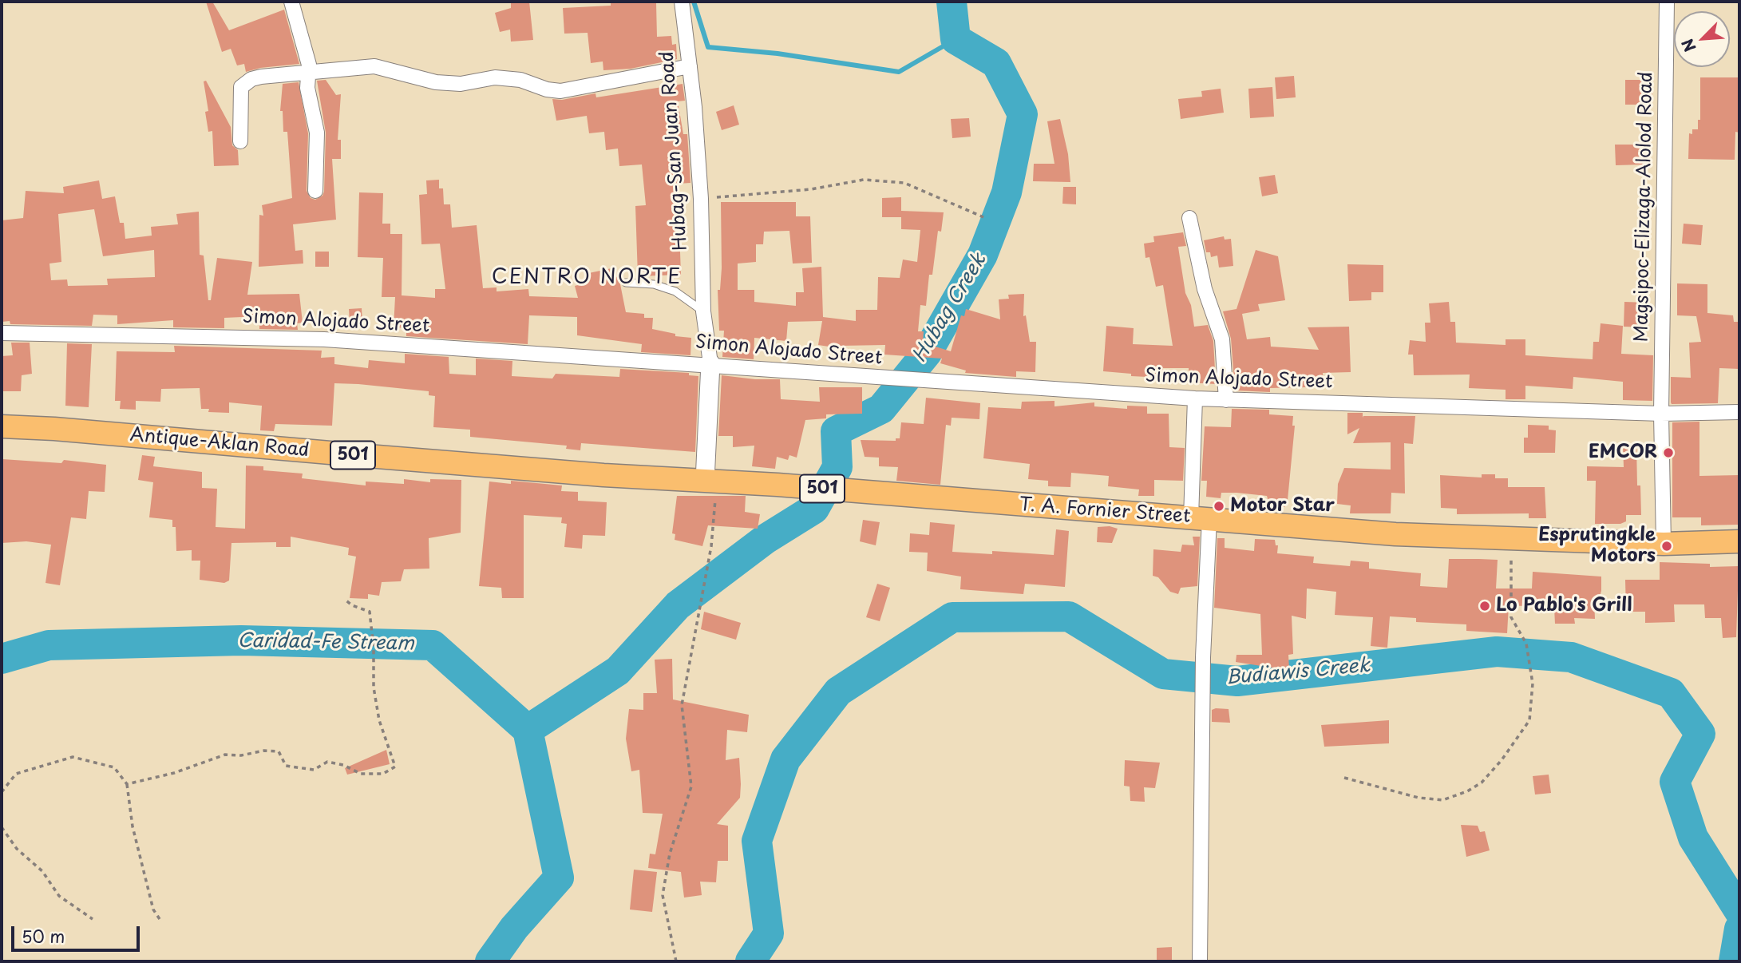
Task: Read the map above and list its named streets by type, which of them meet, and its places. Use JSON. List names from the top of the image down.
{
  "streets": {
    "main road": ["Antique-Aklan Road", "501", "T. A. Fornier Street"],
    "street": ["Hubag-San Juan Road", "Magsipoc-Elizaga-Alolod Road", "Simon Alojado Street"]
  },
  "crossings": [
    ["Hubag-San Juan Road", "Simon Alojado Street"],
    ["Magsipoc-Elizaga-Alolod Road", "Simon Alojado Street"],
    ["Magsipoc-Elizaga-Alolod Road", "T. A. Fornier Street"],
    ["Antique-Aklan Road", "T. A. Fornier Street"]
  ],
  "districts": ["CENTRO NORTE"],
  "water": ["Hubag Creek", "Caridad-Fe Stream", "Budiawis Creek"],
  "places": [
    "EMCOR",
    "Motor Star",
    "Esprutingkle Motors",
    "Lo Pablo's Grill"
  ],
  "scale_bar": "50 m",
  "north": "bottom left"
}
